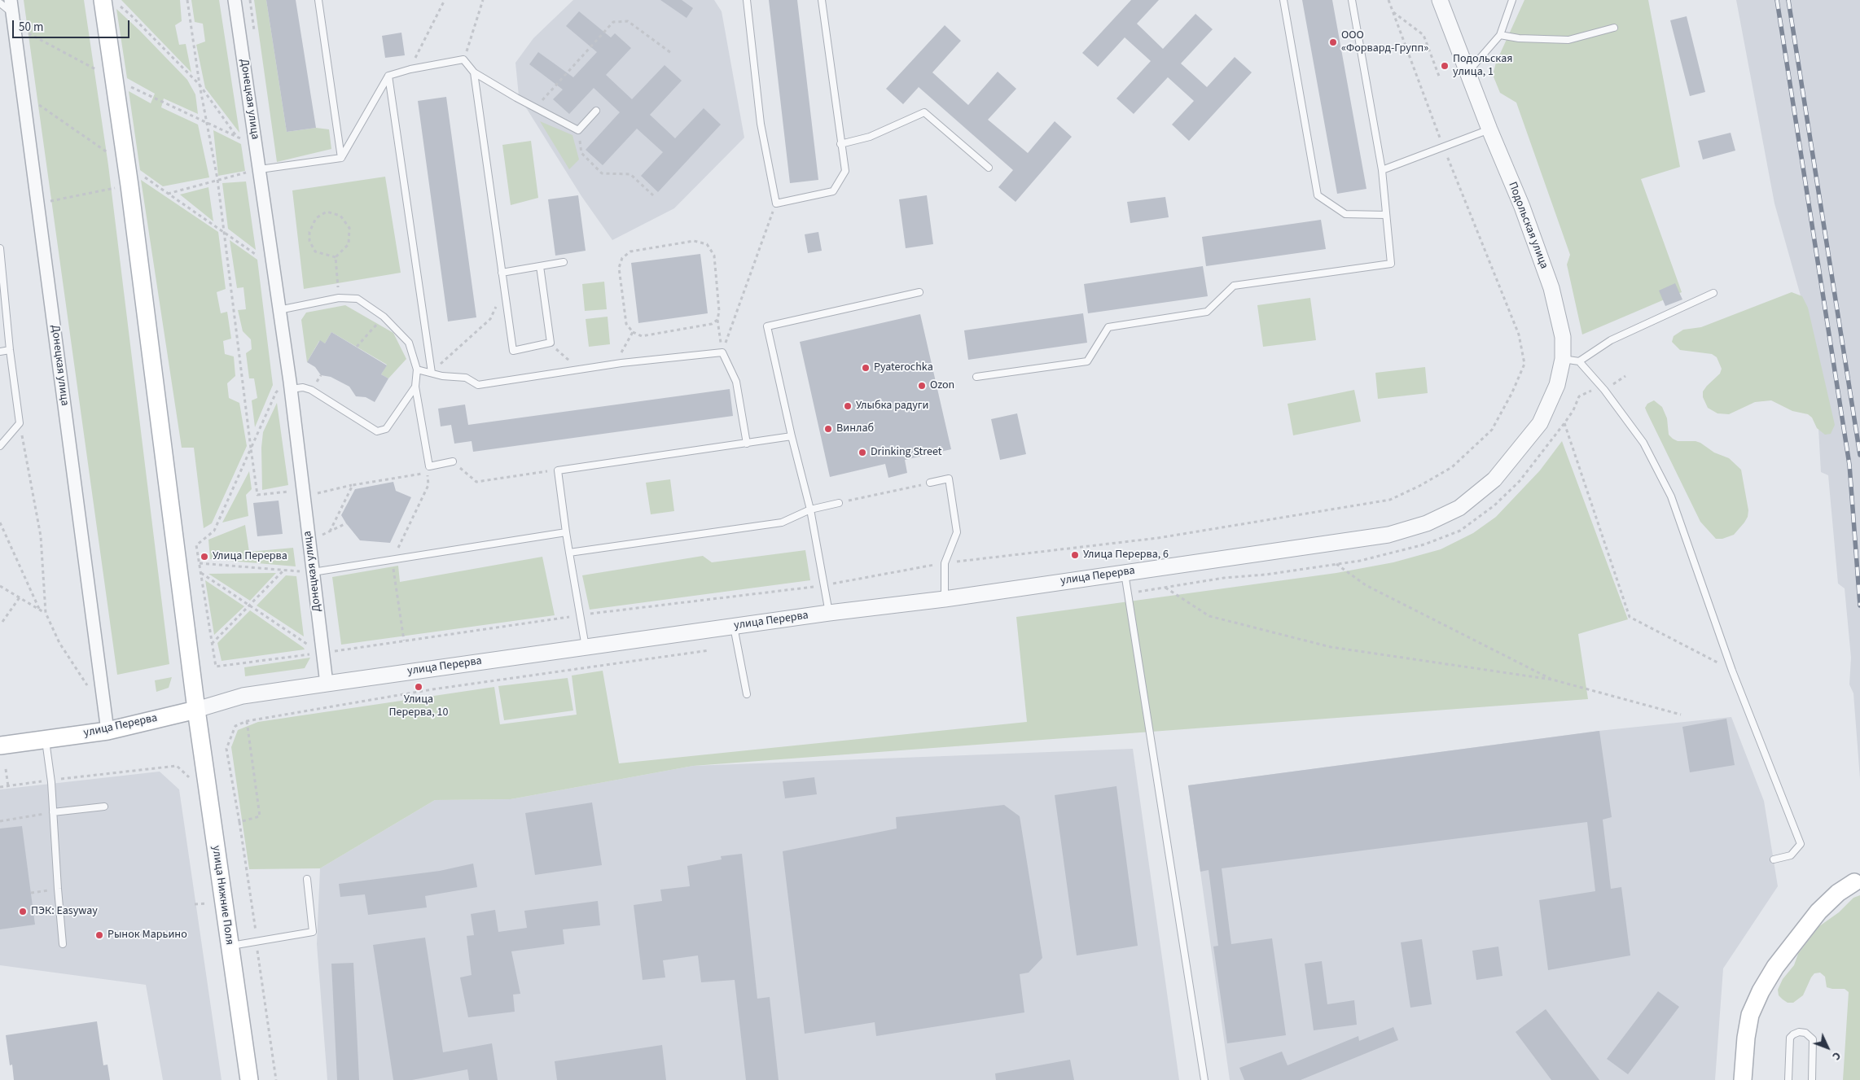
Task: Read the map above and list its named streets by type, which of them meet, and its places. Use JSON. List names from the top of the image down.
{
  "streets": {
    "main road": ["улица Перерва", "улица Нижние Поля"],
    "street": ["Донецкая улица", "Подольская улица"]
  },
  "crossings": [
    ["Донецкая улица", "улица Перерва"],
    ["Подольская улица", "улица Перерва"],
    ["улица Перерва", "улица Нижние Поля"]
  ],
  "places": [
    "ООО «Форвард-Групп»",
    "Подольская улица, 1",
    "Pyaterochka",
    "Ozon",
    "Улыбка радуги",
    "Винлаб",
    "Drinking Street",
    "Улица Перерва, 6",
    "Улица Перерва",
    "Улица Перерва, 10",
    "ПЭК: Easyway",
    "Рынок Марьино"
  ],
  "scale_bar": "50 m",
  "north": "bottom right"
}
